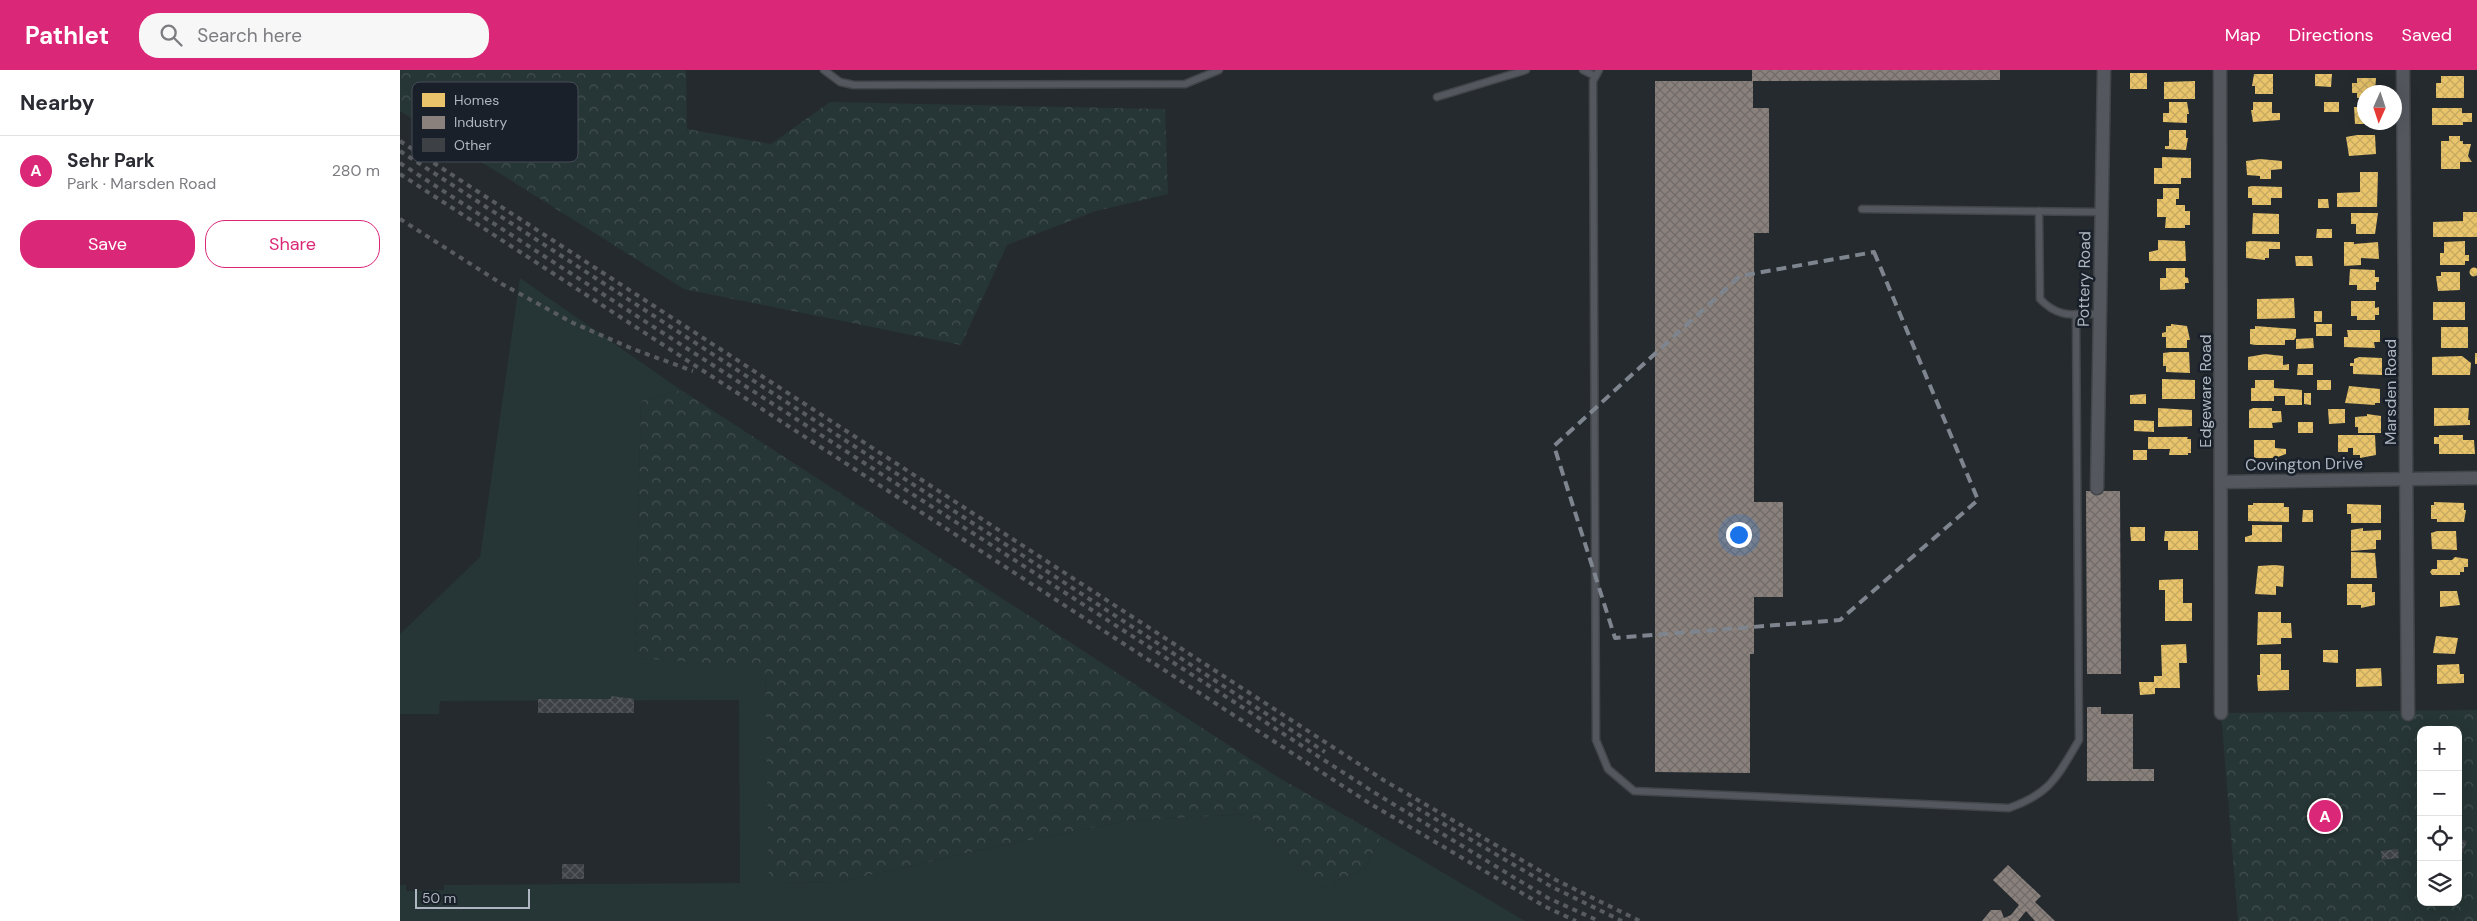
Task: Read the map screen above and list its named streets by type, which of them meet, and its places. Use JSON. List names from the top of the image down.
{
  "streets": {
    "street": [
      "Pottery Road",
      "Edgeware Road",
      "Marsden Road",
      "Covington Drive"
    ]
  },
  "crossings": [
    ["Edgeware Road", "Covington Drive"],
    ["Marsden Road", "Covington Drive"]
  ],
  "legend": ["Homes", "Industry", "Other"],
  "scale_bar": "50 m",
  "north": "bottom",
  "page": {
    "header": "Pathlet",
    "search": "Search here",
    "nav": ["Map", "Directions", "Saved"],
    "heading": "Nearby",
    "list": [
      {
        "mark": "A",
        "name": "Sehr Park",
        "note": "Park · Marsden Road",
        "value": "280 m"
      }
    ],
    "buttons": ["Save", "Share"],
    "map_buttons": ["+", "−"],
    "pins": "A",
    "scale": "50 m"
  }
}
